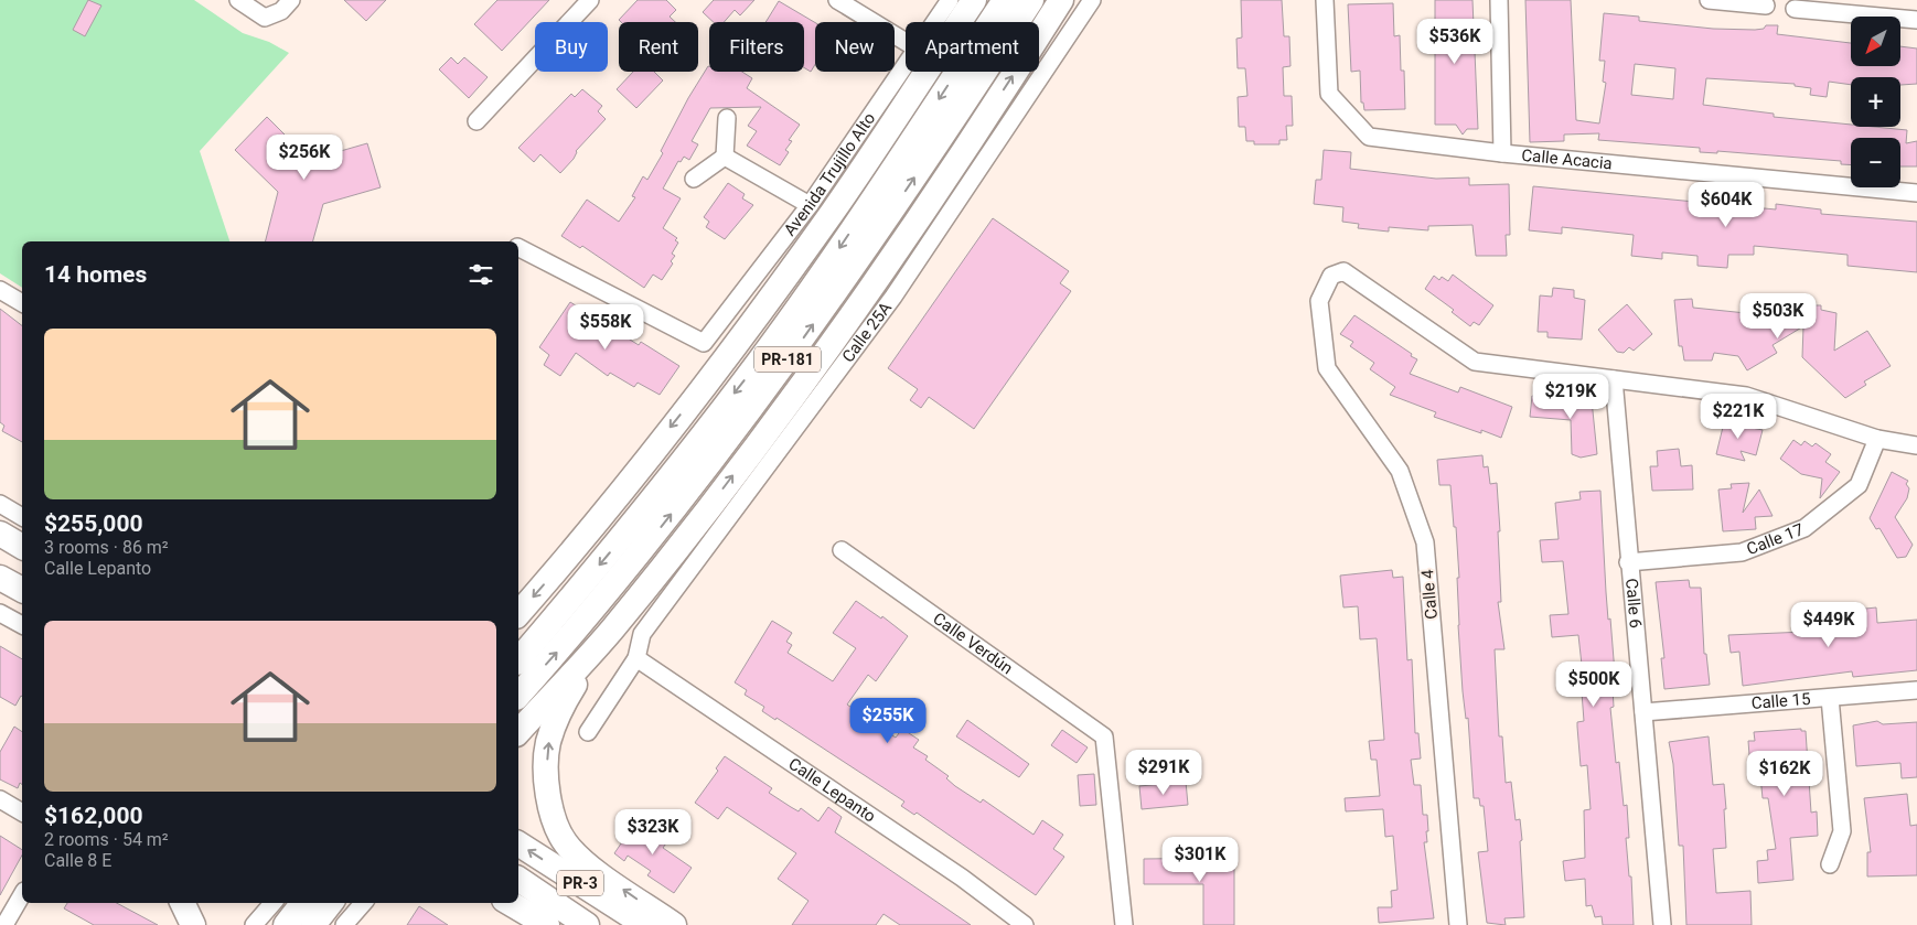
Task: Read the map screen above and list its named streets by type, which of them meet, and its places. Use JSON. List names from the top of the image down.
{
  "streets": {
    "highway": ["PR-181", "PR-3"],
    "street": [
      "Calle Acacia",
      "Avenida Trujillo Alto",
      "Calle 25A",
      "Calle 17",
      "Calle 4",
      "Calle 6",
      "Calle Verdún",
      "Calle 15",
      "Calle Lepanto"
    ]
  },
  "crossings": [
    ["Calle 25A", "Calle Lepanto"],
    ["Calle 17", "Calle 6"],
    ["Calle 4", "Calle 6"],
    ["Calle 6", "Calle 15"]
  ],
  "north": "bottom left",
  "page": {
    "map_buttons": ["+", "−"],
    "price": [
      "$536K",
      "$256K",
      "$604K",
      "$503K",
      "$558K",
      "$219K",
      "$221K",
      "$449K",
      "$500K",
      "$255K",
      "$291K",
      "$162K",
      "$323K",
      "$301K"
    ],
    "chip": [
      "Buy",
      "Rent",
      "Filters",
      "New",
      "Apartment"
    ],
    "heading": "14 homes",
    "list": [
      {
        "name": "$255,000",
        "note": "3 rooms · 86 m² · Calle Lepanto"
      },
      {
        "name": "$162,000",
        "note": "2 rooms · 54 m² · Calle 8 E"
      }
    ]
  }
}
